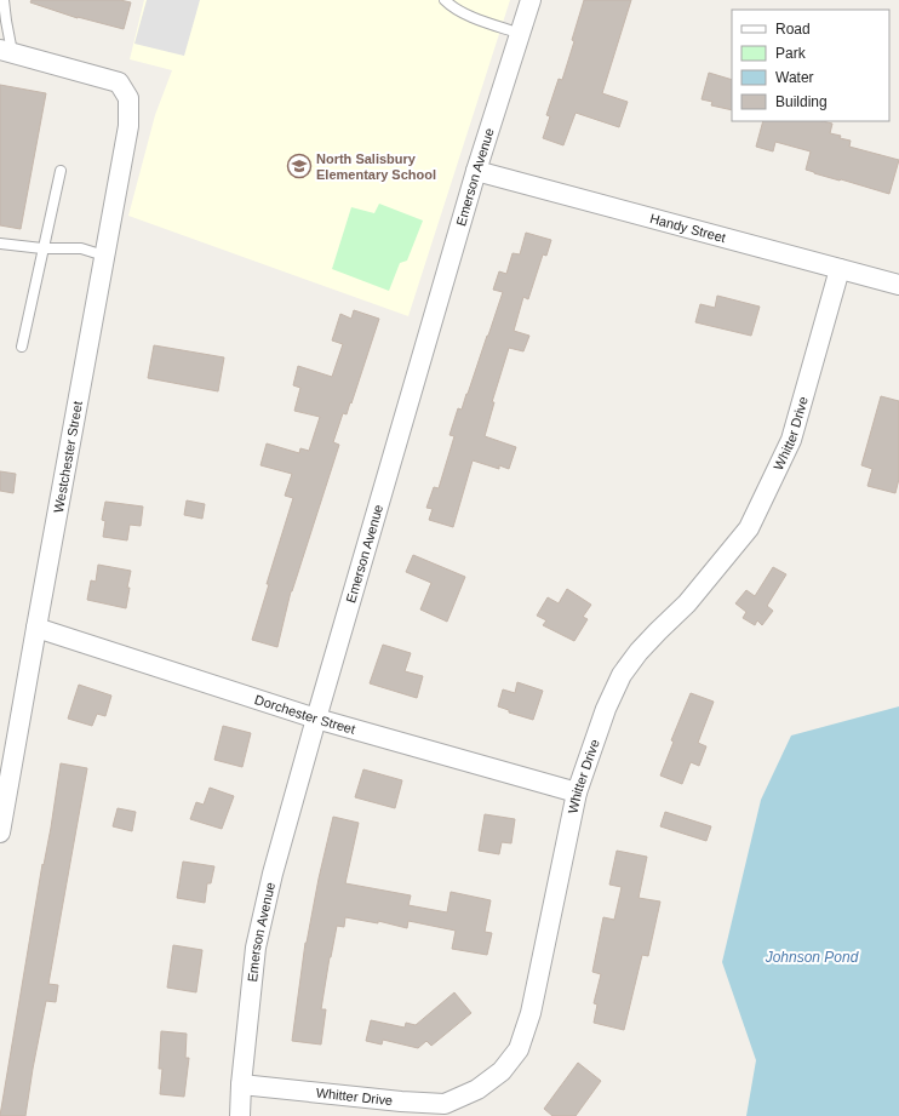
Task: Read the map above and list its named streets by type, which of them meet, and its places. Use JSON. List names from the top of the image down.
{
  "streets": {
    "street": [
      "Emerson Avenue",
      "Handy Street",
      "Whitter Drive",
      "Westchester Street",
      "Dorchester Street"
    ]
  },
  "crossings": [
    ["Emerson Avenue", "Handy Street"],
    ["Emerson Avenue", "Whitter Drive"],
    ["Emerson Avenue", "Dorchester Street"],
    ["Handy Street", "Whitter Drive"],
    ["Whitter Drive", "Dorchester Street"],
    ["Westchester Street", "Dorchester Street"]
  ],
  "water": ["Johnson Pond"],
  "places": {
    "school or university": ["North Salisbury Elementary School"]
  },
  "legend": [
    "Road",
    "Park",
    "Water",
    "Building"
  ]
}
